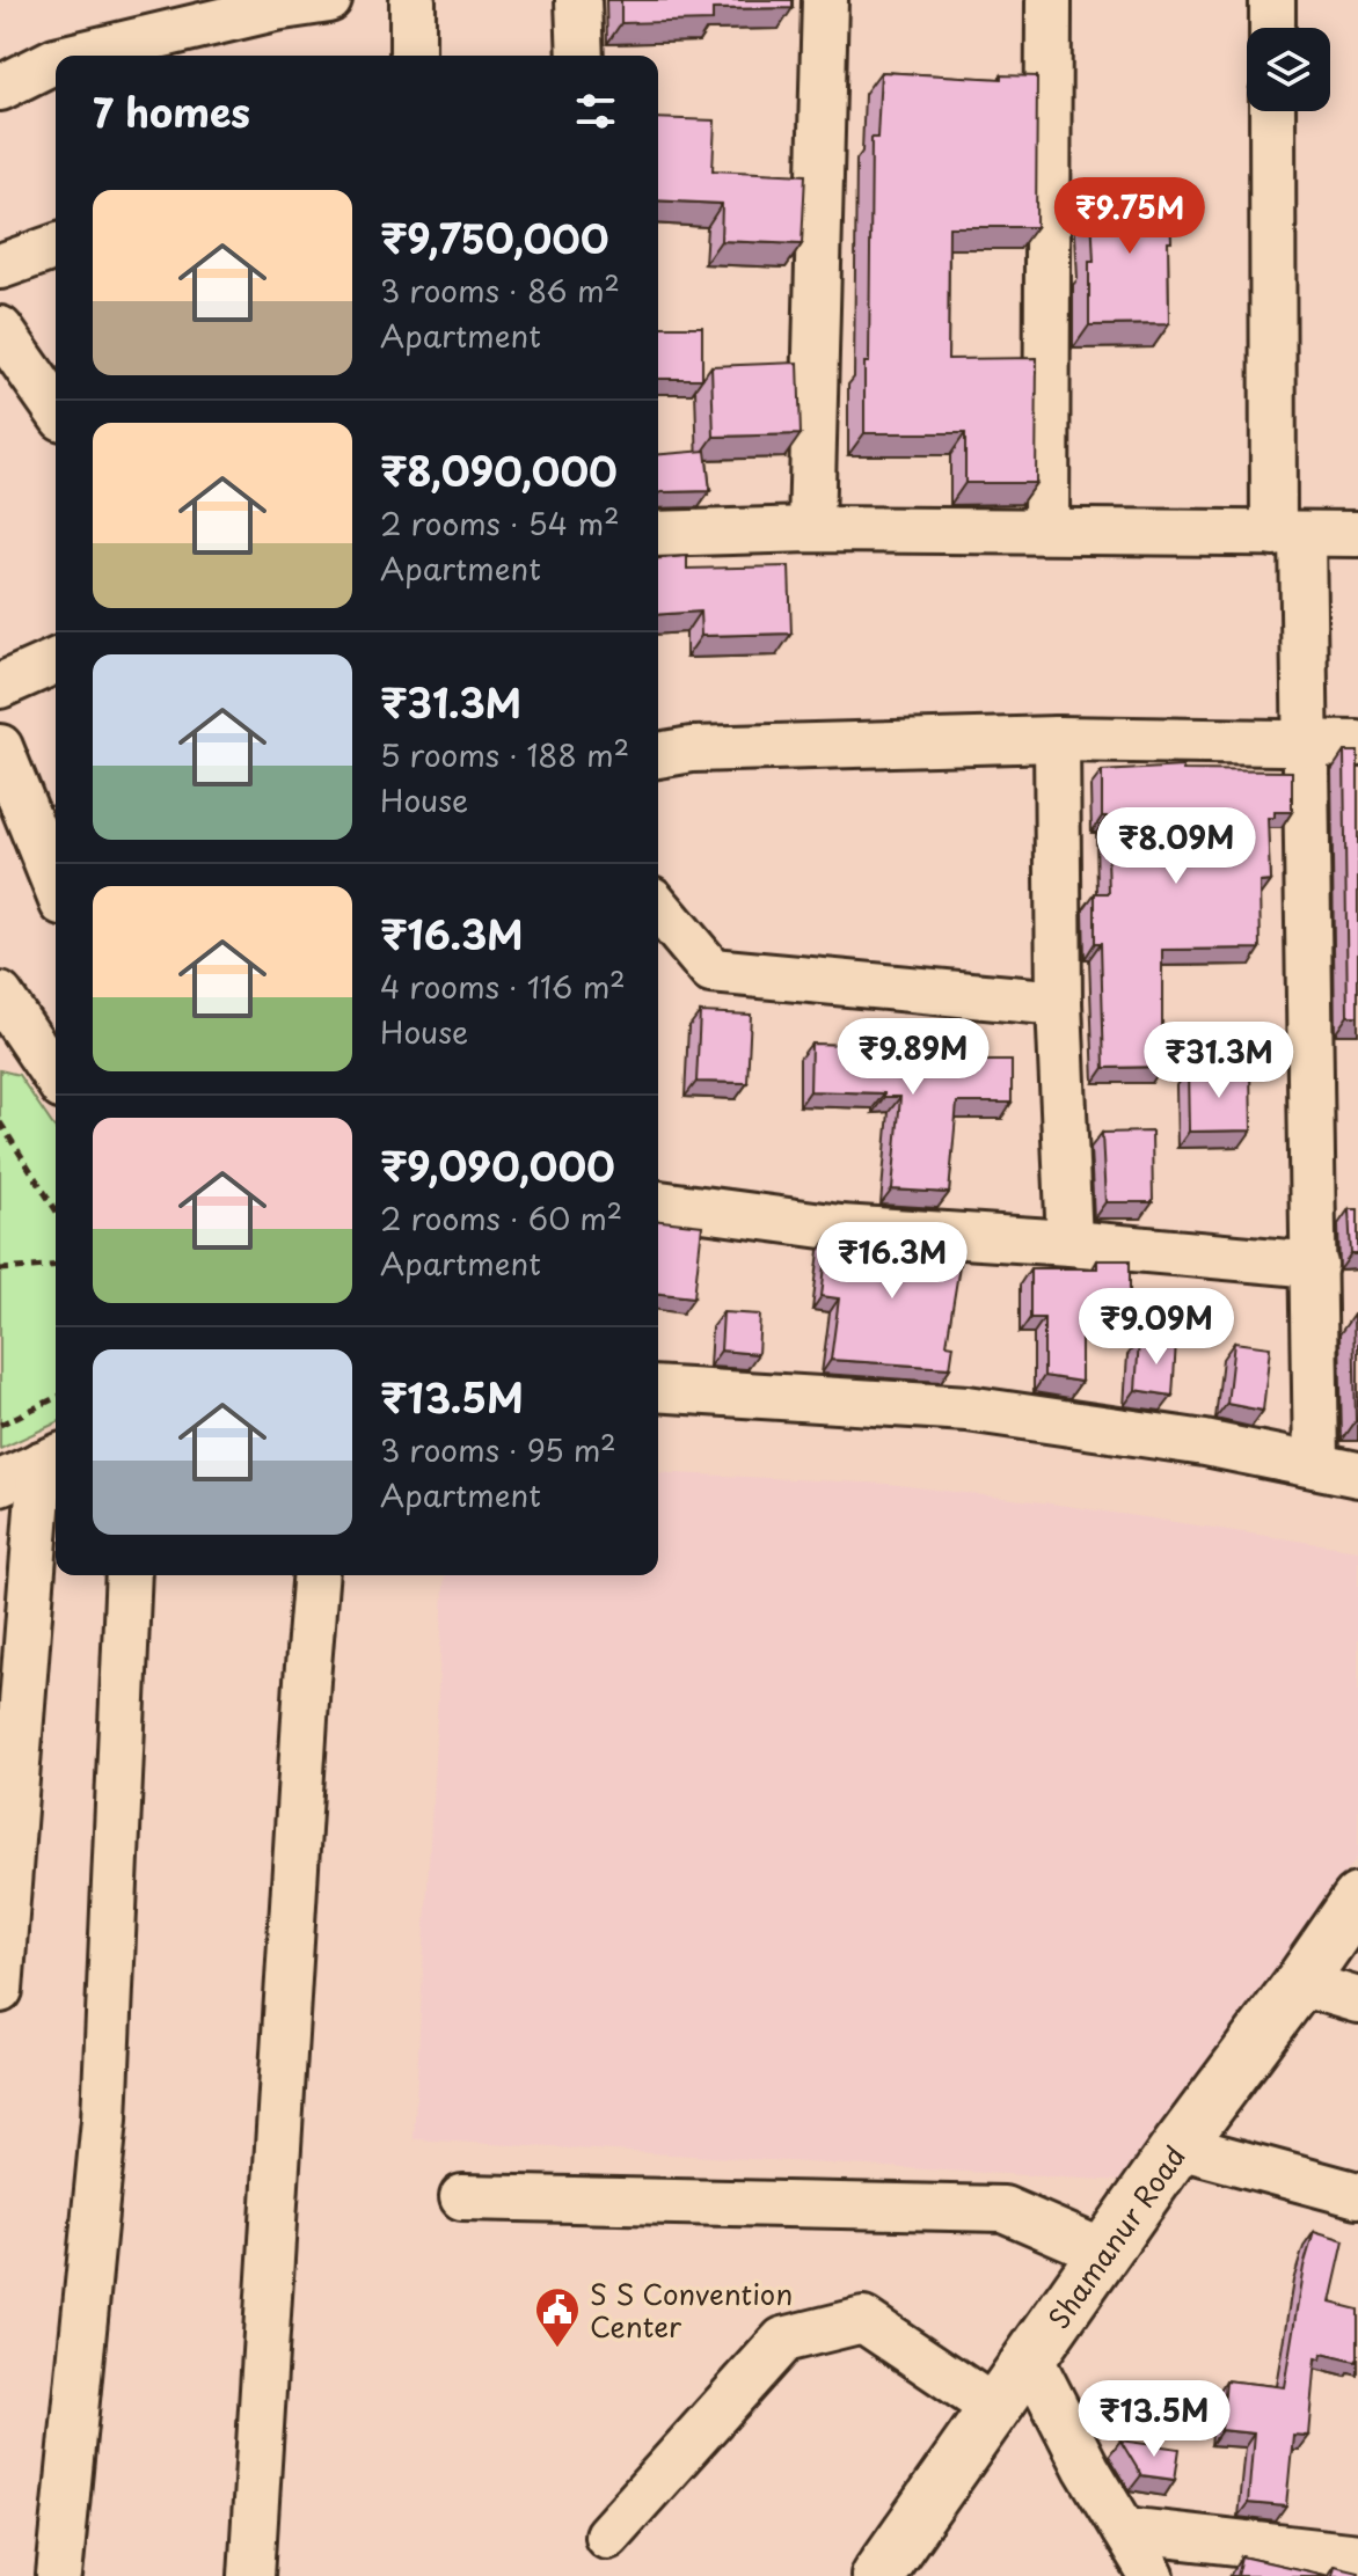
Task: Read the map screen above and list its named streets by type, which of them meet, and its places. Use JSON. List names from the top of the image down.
{
  "streets": {
    "main road": ["Shamanur Road"]
  },
  "places": {
    "public building": ["S S Convention Center"]
  },
  "page": {
    "heading": "7 homes",
    "list": [
      {
        "name": "₹9,750,000",
        "note": "3 rooms · 86 m² · Apartment"
      },
      {
        "name": "₹8,090,000",
        "note": "2 rooms · 54 m² · Apartment"
      },
      {
        "name": "₹31.3M",
        "note": "5 rooms · 188 m² · House"
      },
      {
        "name": "₹16.3M",
        "note": "4 rooms · 116 m² · House"
      },
      {
        "name": "₹9,090,000",
        "note": "2 rooms · 60 m² · Apartment"
      },
      {
        "name": "₹13.5M",
        "note": "3 rooms · 95 m² · Apartment"
      }
    ],
    "price": [
      "₹9.75M",
      "₹8.09M",
      "₹9.89M",
      "₹31.3M",
      "₹16.3M",
      "₹9.09M",
      "₹13.5M"
    ]
  }
}
